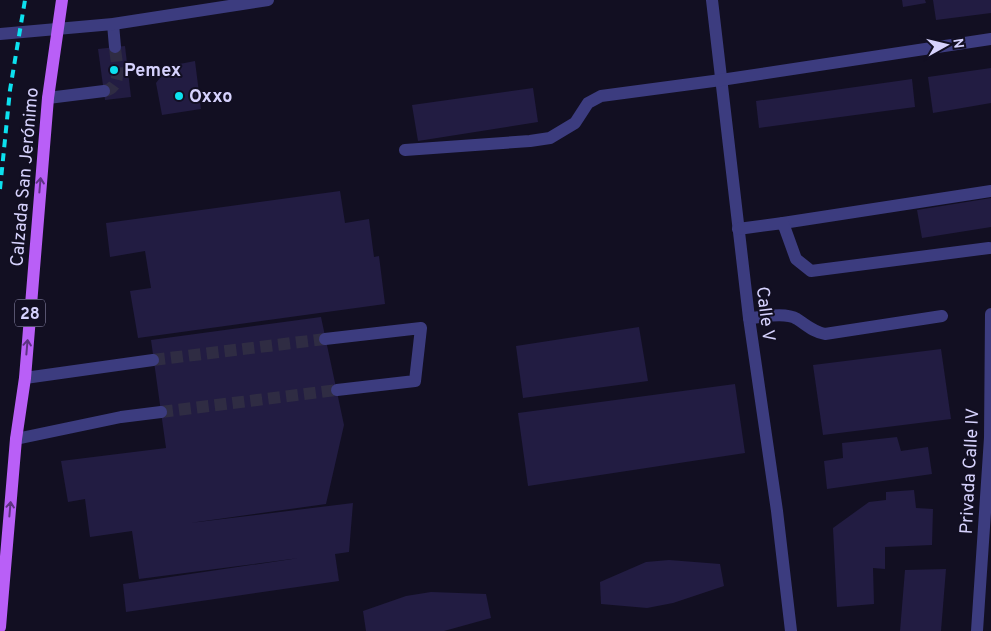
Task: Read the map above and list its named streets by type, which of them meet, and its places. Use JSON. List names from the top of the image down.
{
  "streets": {
    "main road": ["Calzada San Jerónimo", "28"],
    "street": ["Calle V", "Privada Calle IV"]
  },
  "one_way": ["Calzada San Jerónimo"],
  "places": ["Pemex", "Oxxo"],
  "north": "right"
}
